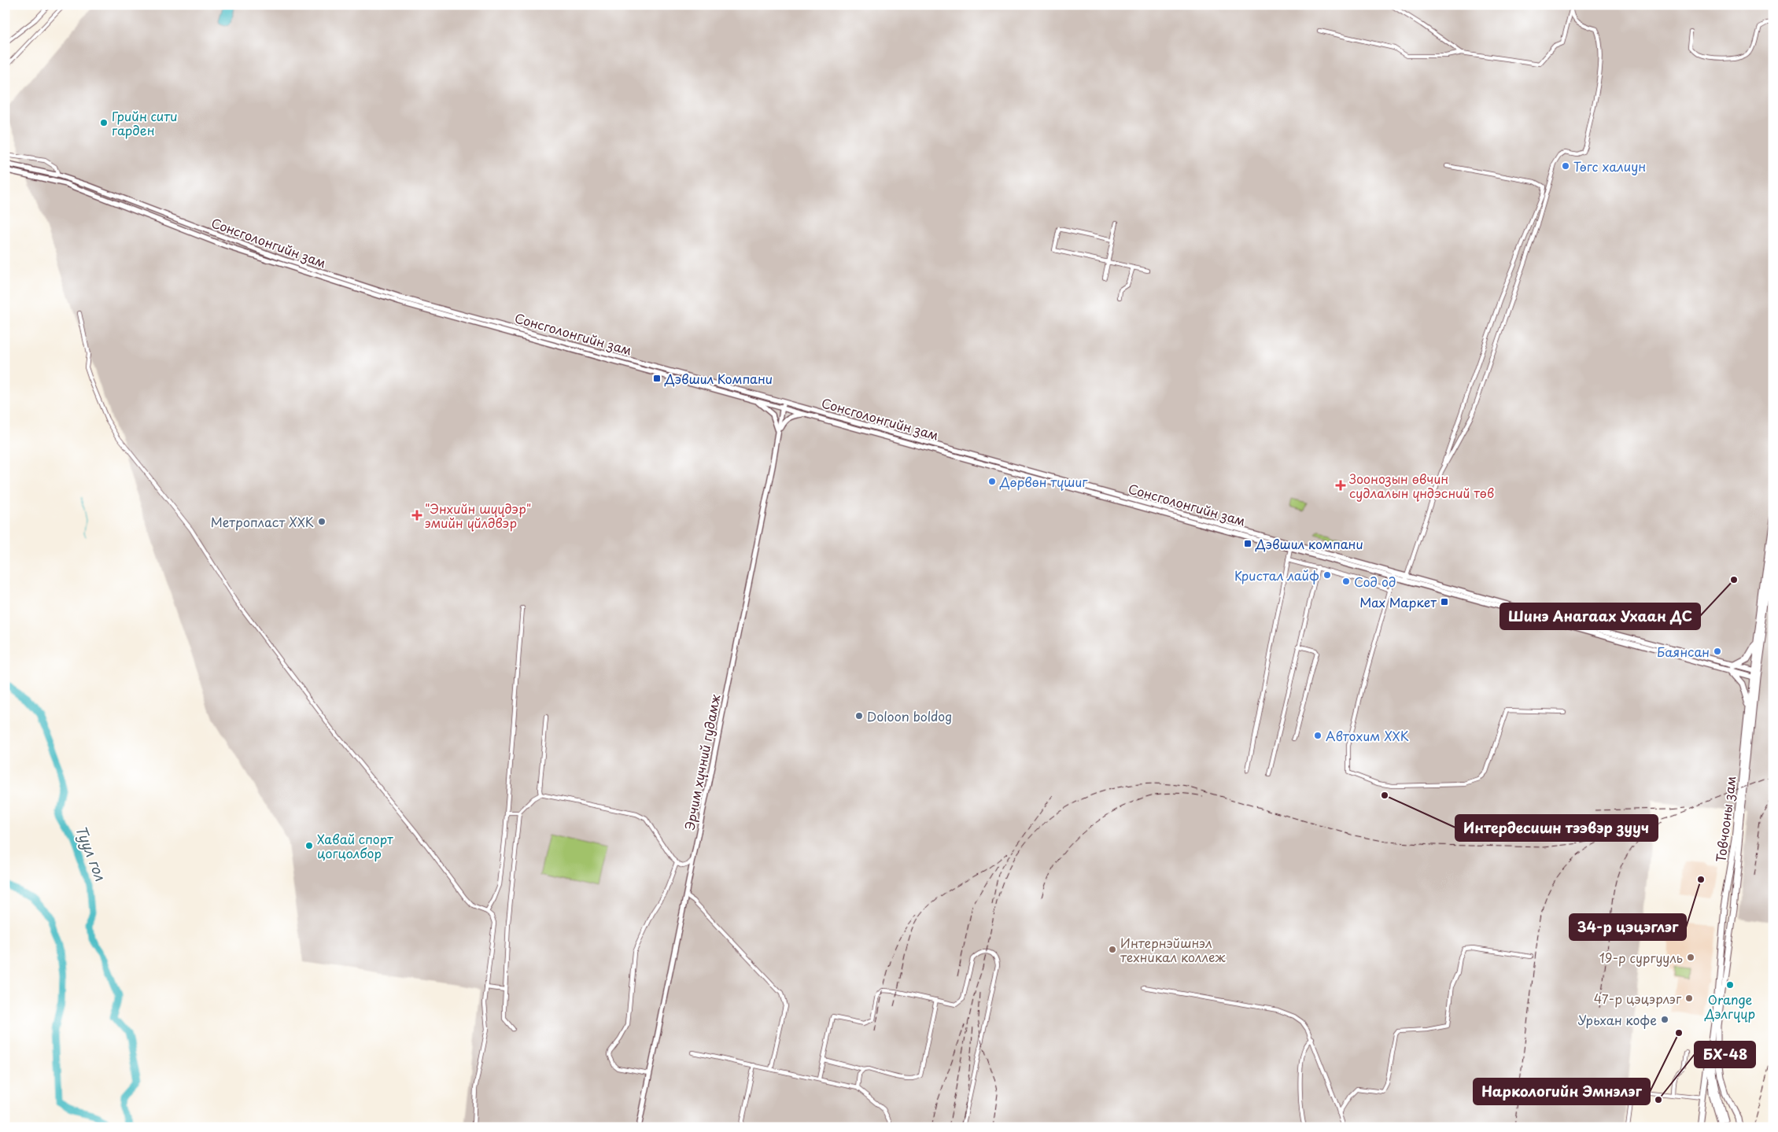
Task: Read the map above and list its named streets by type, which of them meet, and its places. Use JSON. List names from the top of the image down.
{
  "streets": {
    "highway": ["Товчооны зам"],
    "main road": ["Сонсголонгийн зам", "Эрчим хүчний гудамж"]
  },
  "crossings": [
    ["Сонсголонгийн зам", "Эрчим хүчний гудамж"],
    ["Сонсголонгийн зам", "Товчооны зам"]
  ],
  "water": ["Туул гол"],
  "places": {
    "other": [
      "Грийн сити гарден",
      "Төгс халиун",
      "Дөрвөн түшиг",
      "Метропласт ХХК",
      "Кристал лайф",
      "Шинэ Анагаах Ухаан ДС",
      "Сод од",
      "Баянсан",
      "Doloon boldog",
      "Автохим ХХК",
      "Интердесишн тээвэр зууч",
      "Хавай спорт цогцолбор",
      "34-р цэцэглэг",
      "Интернэйшнэл техникал коллеж",
      "19-р сургууль",
      "Orange Дэлгүүр",
      "47-р цэцэрлэг",
      "Урьхан кофе",
      "Наркологийн Эмнэлэг",
      "БХ-48"
    ],
    "transit": ["Дэвшил Компани", "Дэвшил компани", "Мах Маркет"],
    "health": ["Зоонозын өвчин судлалын үндэсний төв", "\"Энхийн шүүдэр\" эмийн үйлдвэр"]
  }
}
